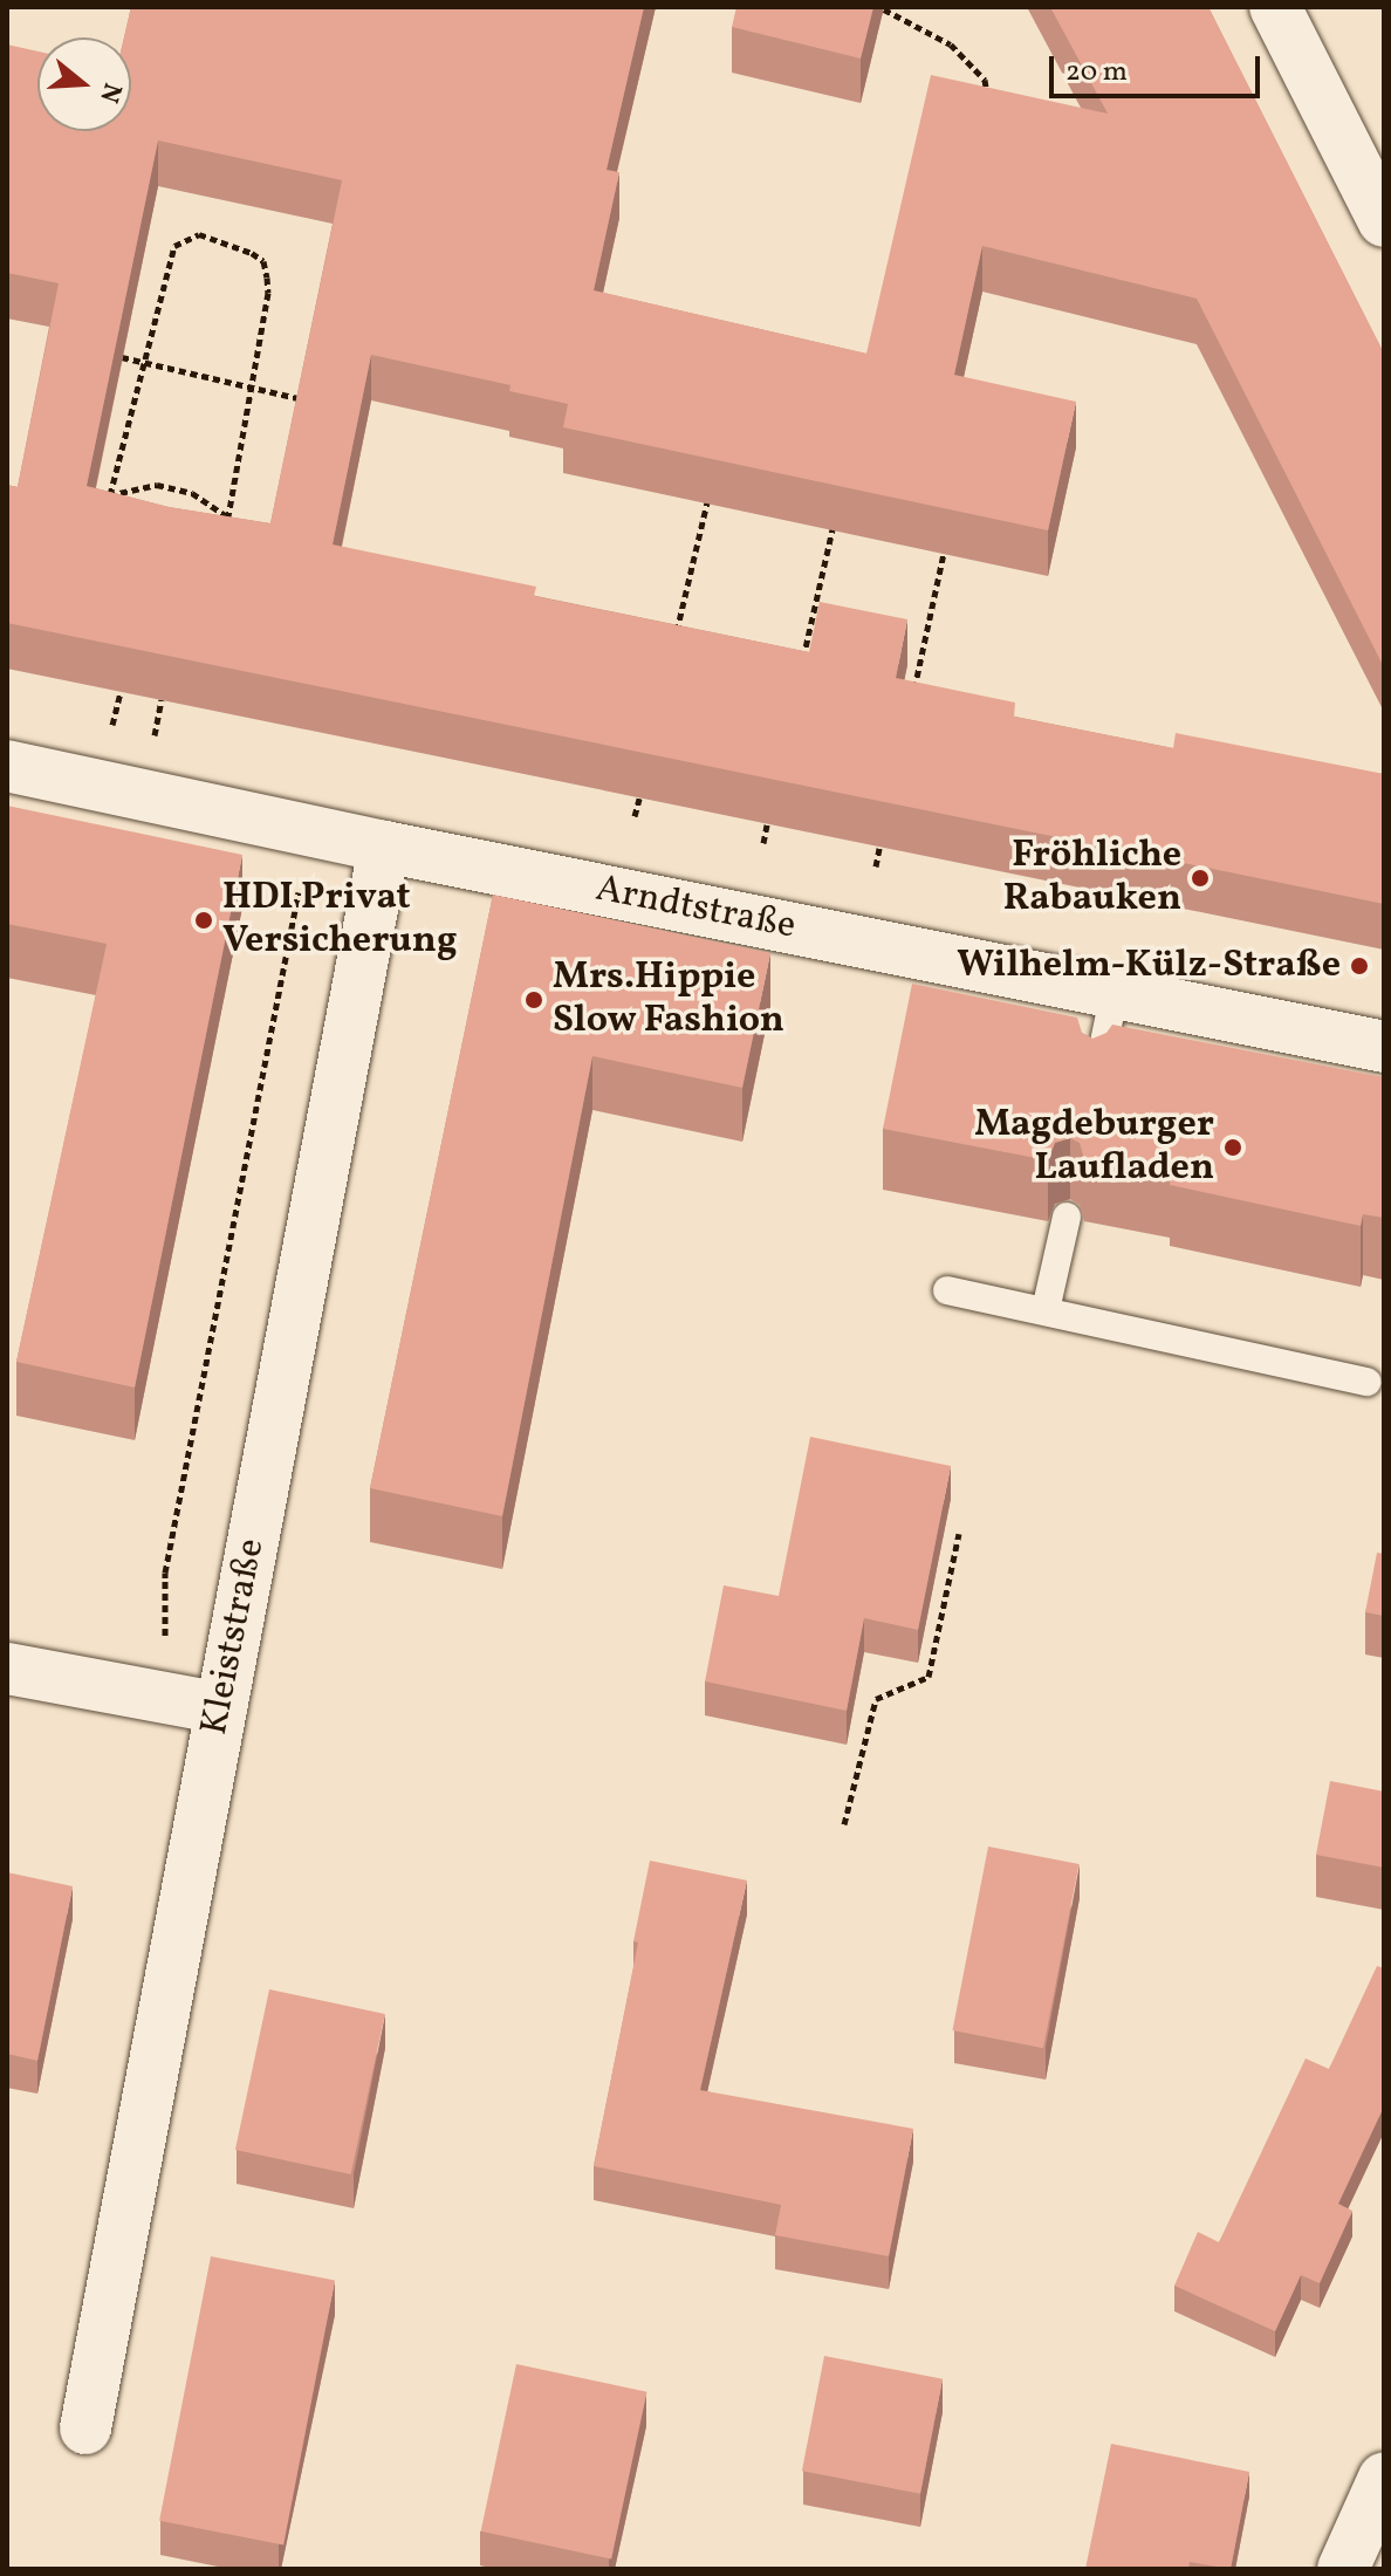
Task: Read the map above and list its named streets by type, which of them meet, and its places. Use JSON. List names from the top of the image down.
{
  "streets": {
    "street": ["Arndtstraße", "Kleiststraße"]
  },
  "crossings": [
    ["Arndtstraße", "Kleiststraße"]
  ],
  "places": [
    "Fröhliche Rabauken",
    "HDI Privat Versicherung",
    "Wilhelm-Külz-Straße",
    "Mrs.Hippie Slow Fashion",
    "Magdeburger Laufladen"
  ],
  "scale_bar": "20 m",
  "north": "right"
}
